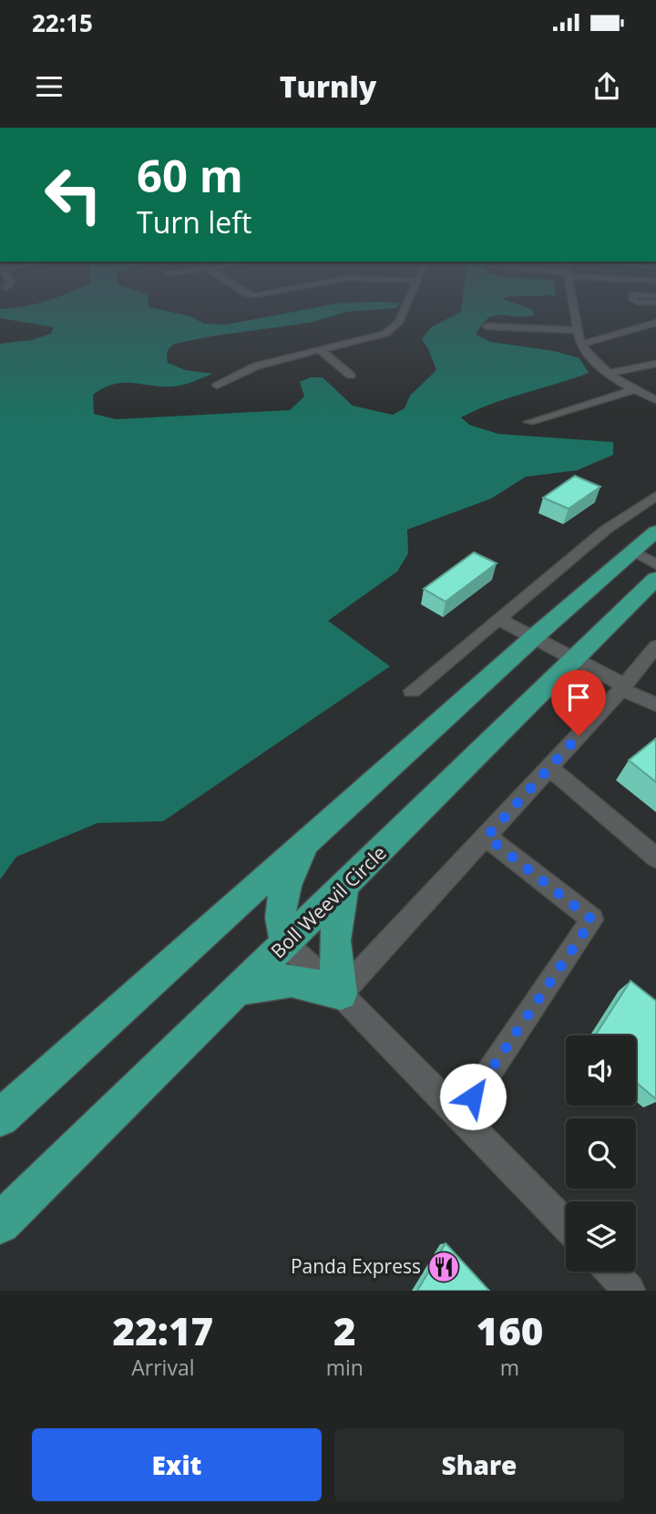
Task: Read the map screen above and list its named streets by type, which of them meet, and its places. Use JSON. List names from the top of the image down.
{
  "streets": {
    "highway": ["Boll Weevil Circle"]
  },
  "places": {
    "restaurant": ["Panda Express"]
  },
  "page": {
    "status": "22:15",
    "header": "Turnly",
    "turn": ["60 m", "Turn left"],
    "eta": [
      "22:17",
      "Arrival",
      "2",
      "min",
      "160",
      "m"
    ],
    "buttons": ["Exit", "Share"]
  }
}
